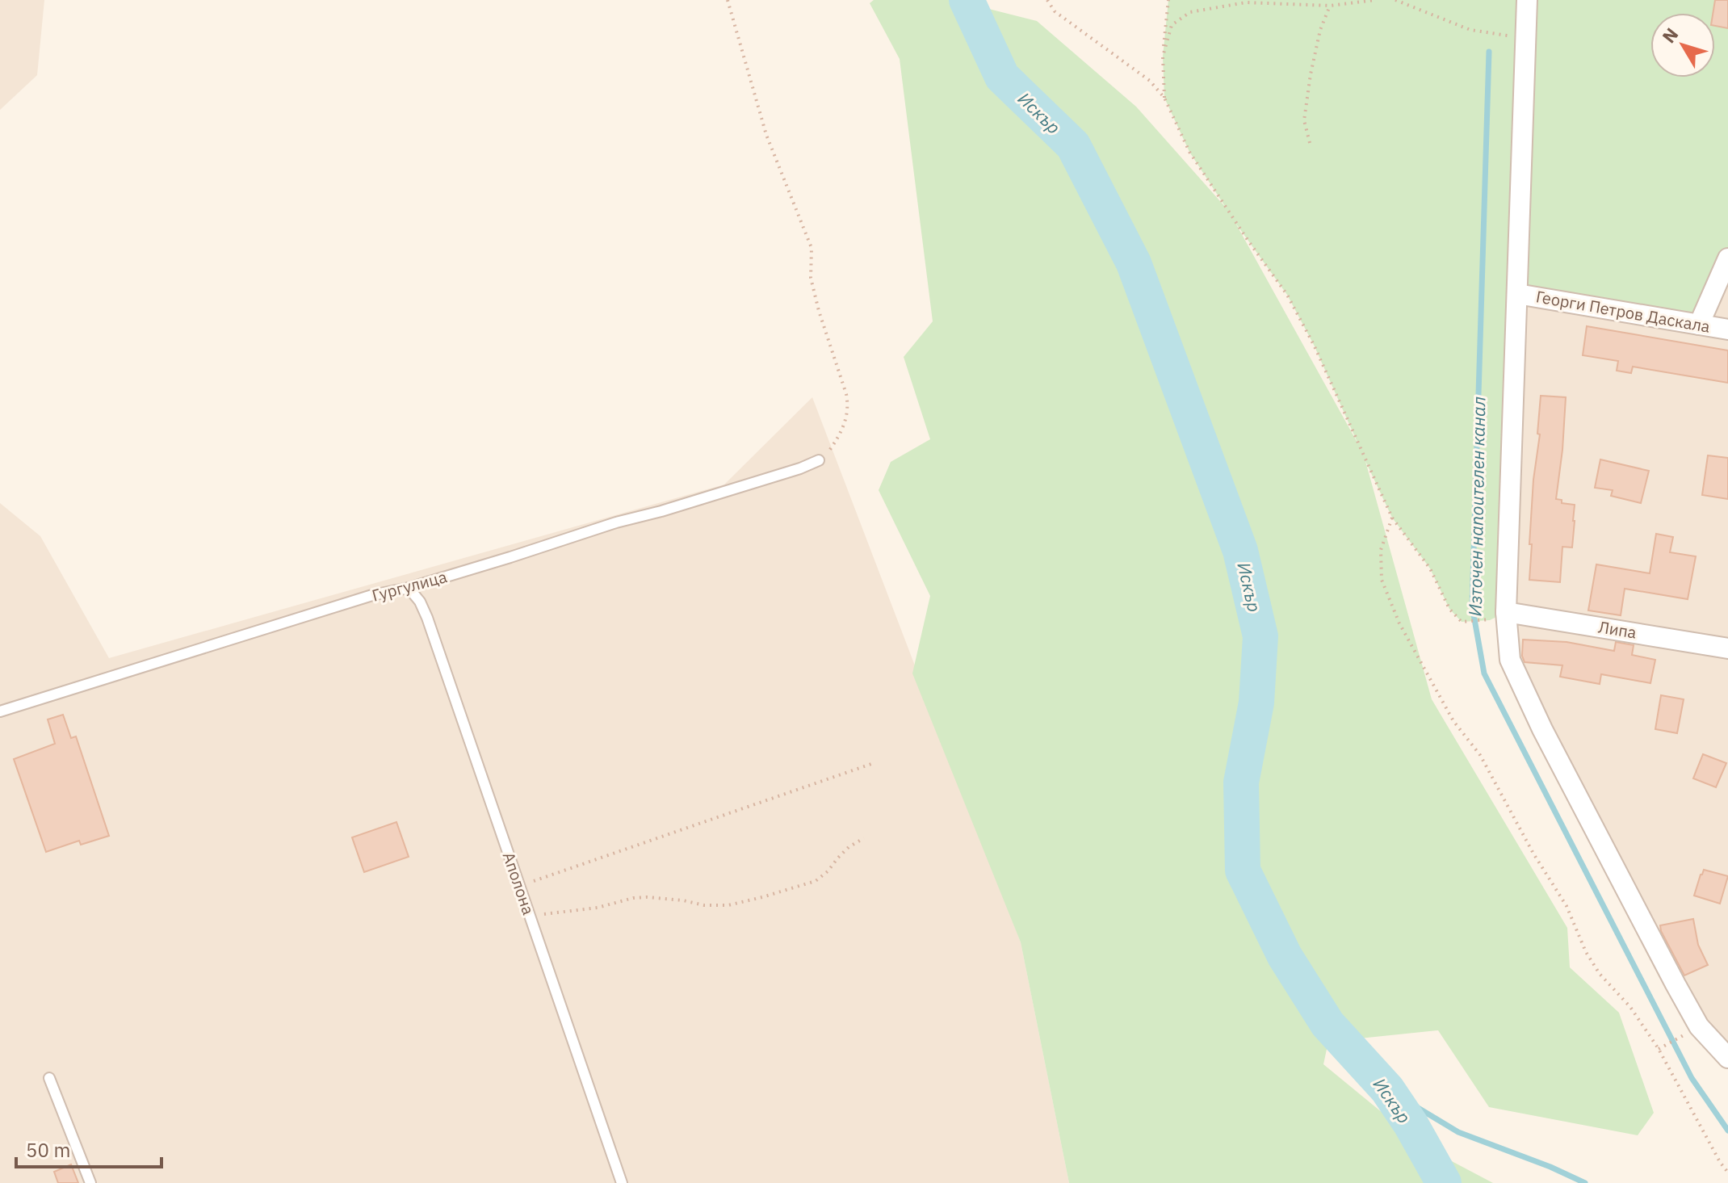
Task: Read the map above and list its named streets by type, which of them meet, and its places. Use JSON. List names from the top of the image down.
{
  "streets": {
    "street": ["Георги Петров Даскала", "Липа"],
    "lane": ["Гургулица", "Аполона"]
  },
  "crossings": [
    ["Гургулица", "Аполона"]
  ],
  "water": ["Искър", "Източен напоителен канал"],
  "scale_bar": "50 m",
  "north": "top left"
}
